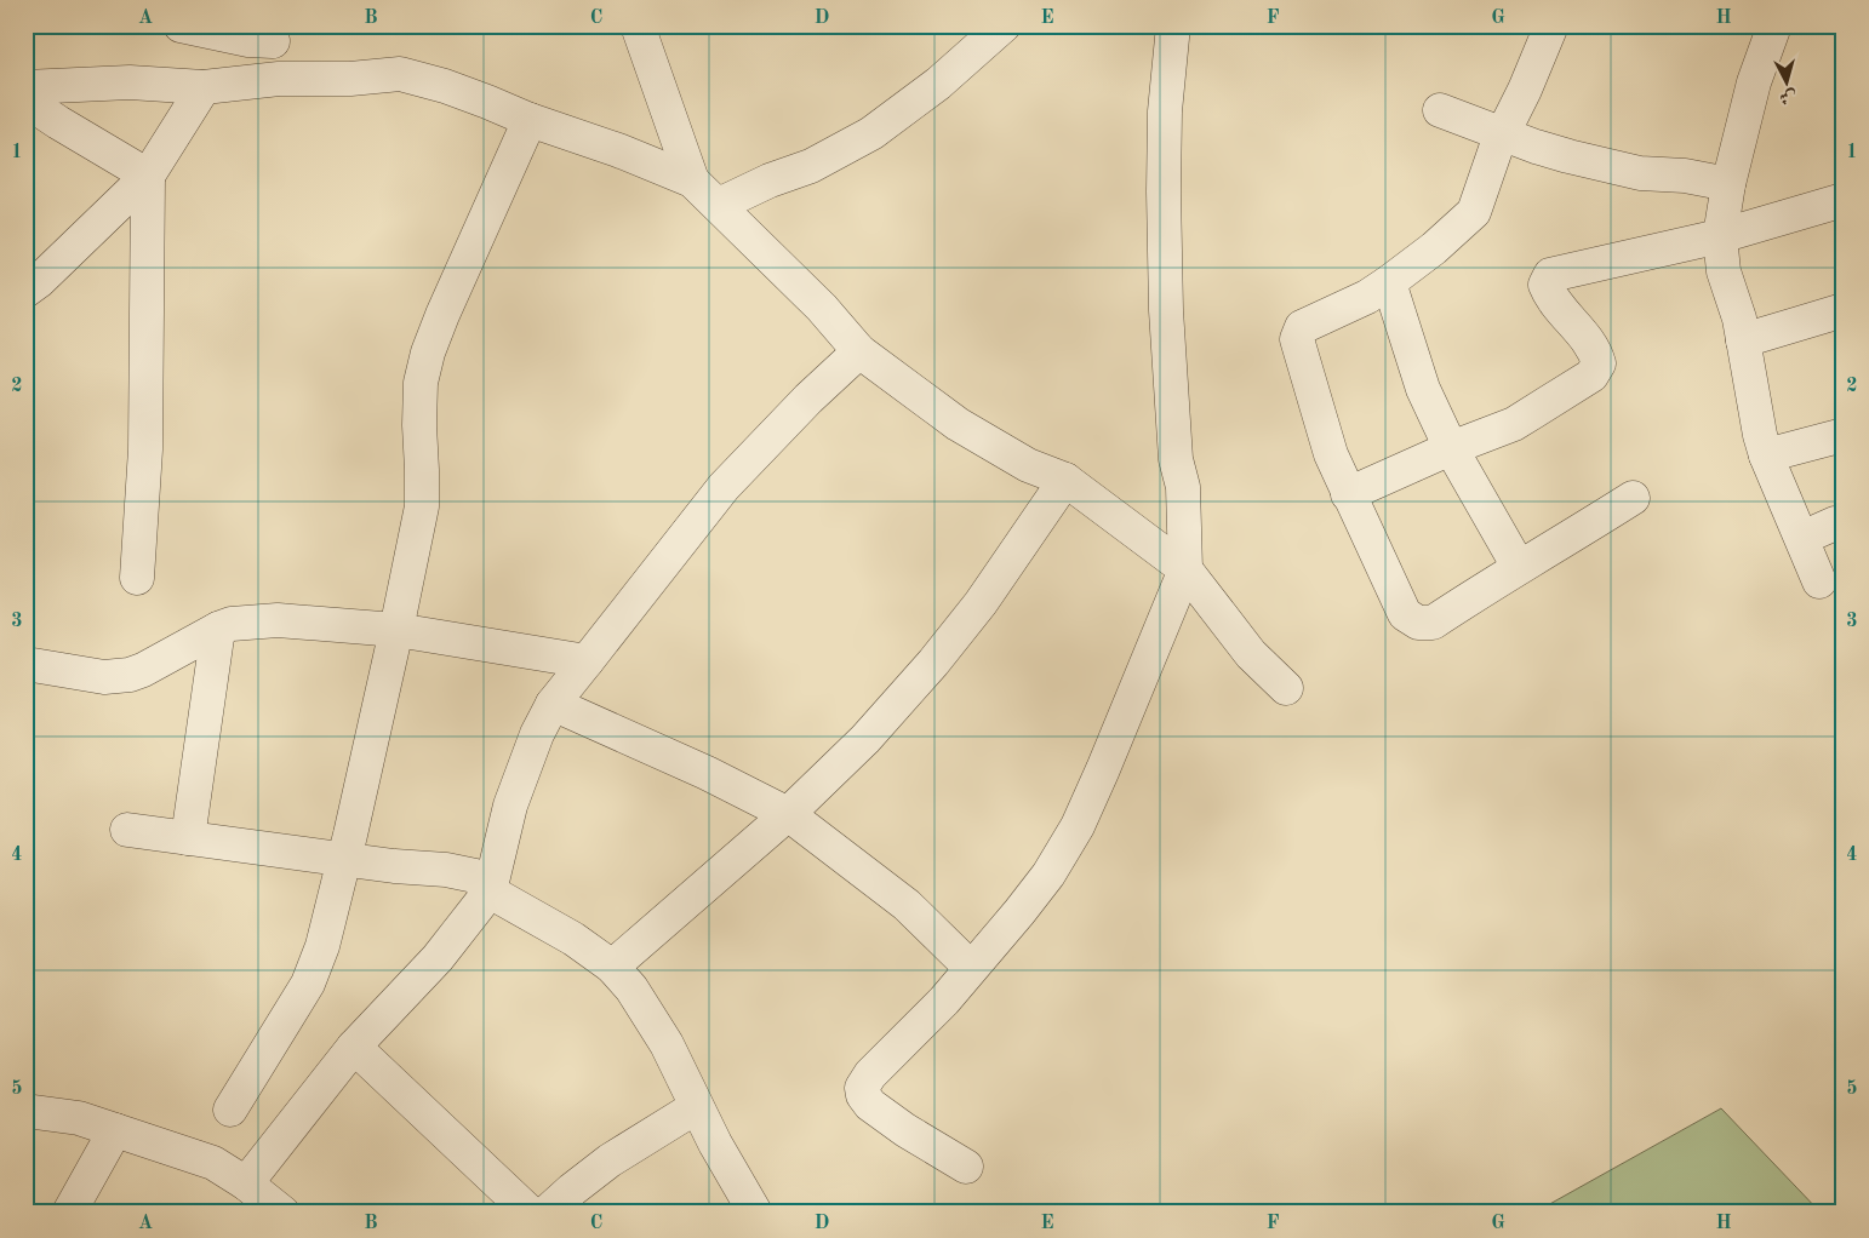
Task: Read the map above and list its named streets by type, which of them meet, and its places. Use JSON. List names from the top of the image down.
{
  "north": "bottom",
  "grid": {
    "columns": [
      "A",
      "B",
      "C",
      "D",
      "E",
      "F",
      "G",
      "H"
    ],
    "rows": [
      "1",
      "2",
      "3",
      "4",
      "5"
    ]
  }
}
